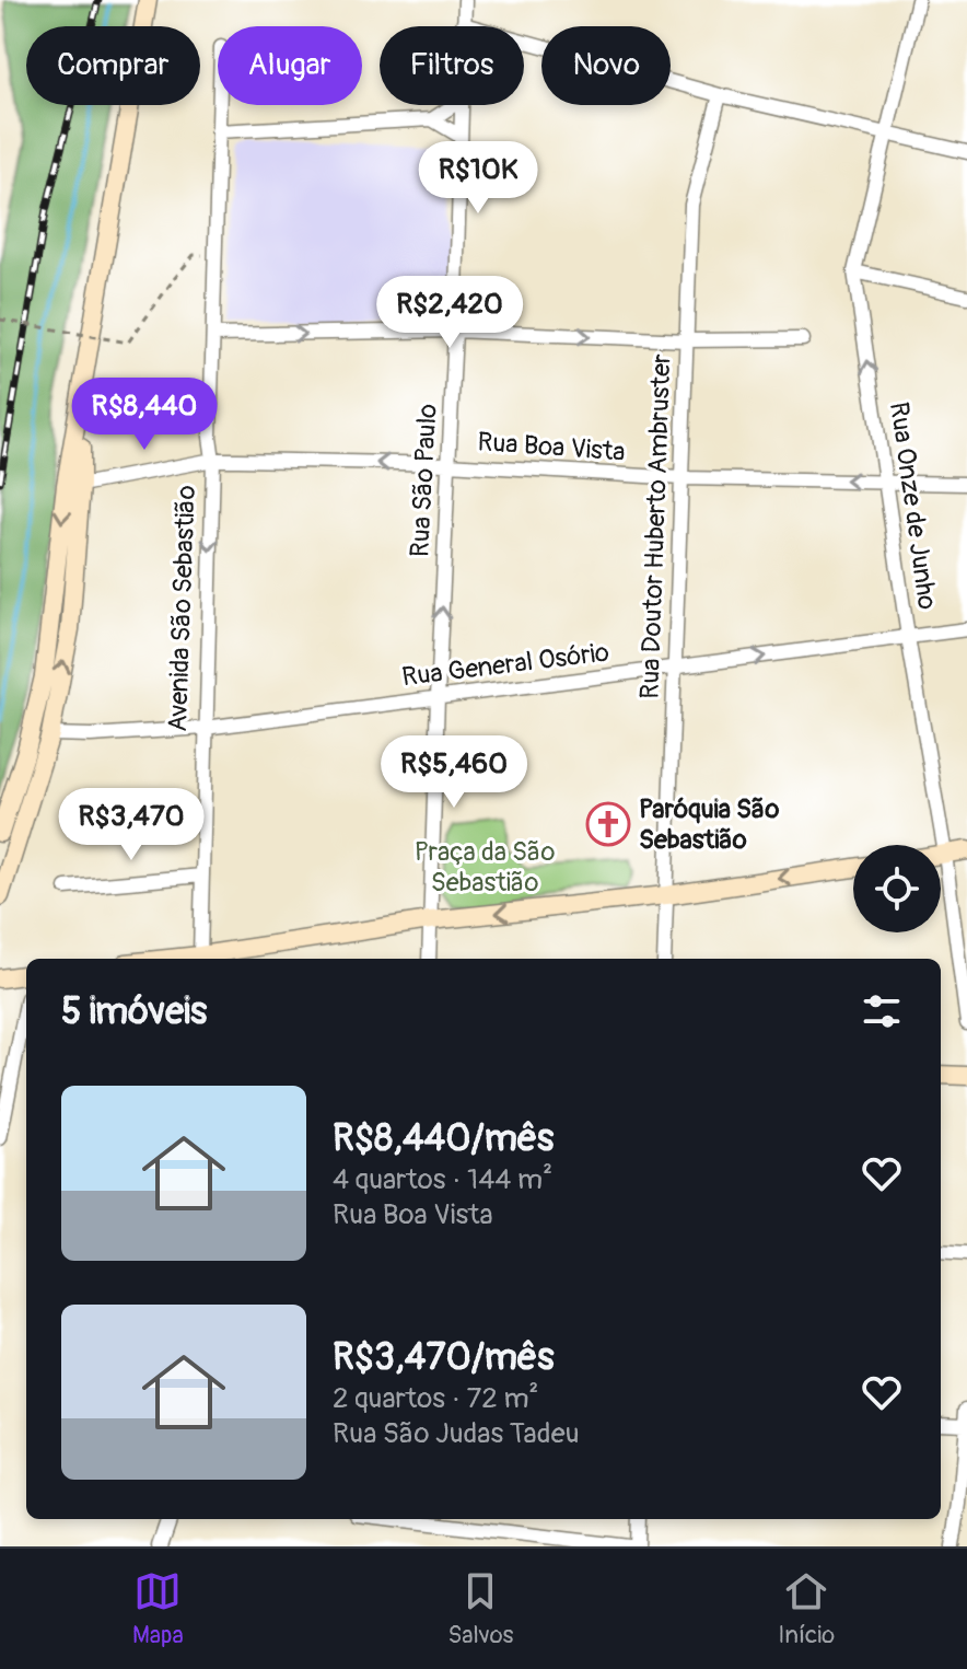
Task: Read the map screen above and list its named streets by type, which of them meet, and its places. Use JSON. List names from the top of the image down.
{
  "streets": {
    "street": [
      "Rua Boa Vista",
      "Rua São Paulo",
      "Rua Onze de Junho",
      "Rua Doutor Huberto Ambruster",
      "Avenida São Sebastião",
      "Rua General Osório"
    ]
  },
  "crossings": [
    ["Rua Boa Vista", "Rua São Paulo"],
    ["Rua Boa Vista", "Rua Onze de Junho"],
    ["Rua Boa Vista", "Rua Doutor Huberto Ambruster"],
    ["Rua Boa Vista", "Avenida São Sebastião"],
    ["Rua São Paulo", "Rua General Osório"],
    ["Rua Onze de Junho", "Rua General Osório"],
    ["Rua Doutor Huberto Ambruster", "Rua General Osório"],
    ["Avenida São Sebastião", "Rua General Osório"]
  ],
  "one_way": ["Rua Boa Vista"],
  "parks": ["Praça da São Sebastião"],
  "places": {
    "church": ["Paróquia São Sebastião"]
  },
  "page": {
    "chip": [
      "Comprar",
      "Alugar",
      "Filtros",
      "Novo"
    ],
    "price": [
      "R$10K",
      "R$2,420",
      "R$8,440",
      "R$5,460",
      "R$3,470"
    ],
    "heading": "5 imóveis",
    "list": [
      {
        "name": "R$8,440/mês",
        "note": "4 quartos · 144 m² · Rua Boa Vista"
      },
      {
        "name": "R$3,470/mês",
        "note": "2 quartos · 72 m² · Rua São Judas Tadeu"
      }
    ],
    "tabs": ["Mapa", "Salvos", "Início"]
  }
}
